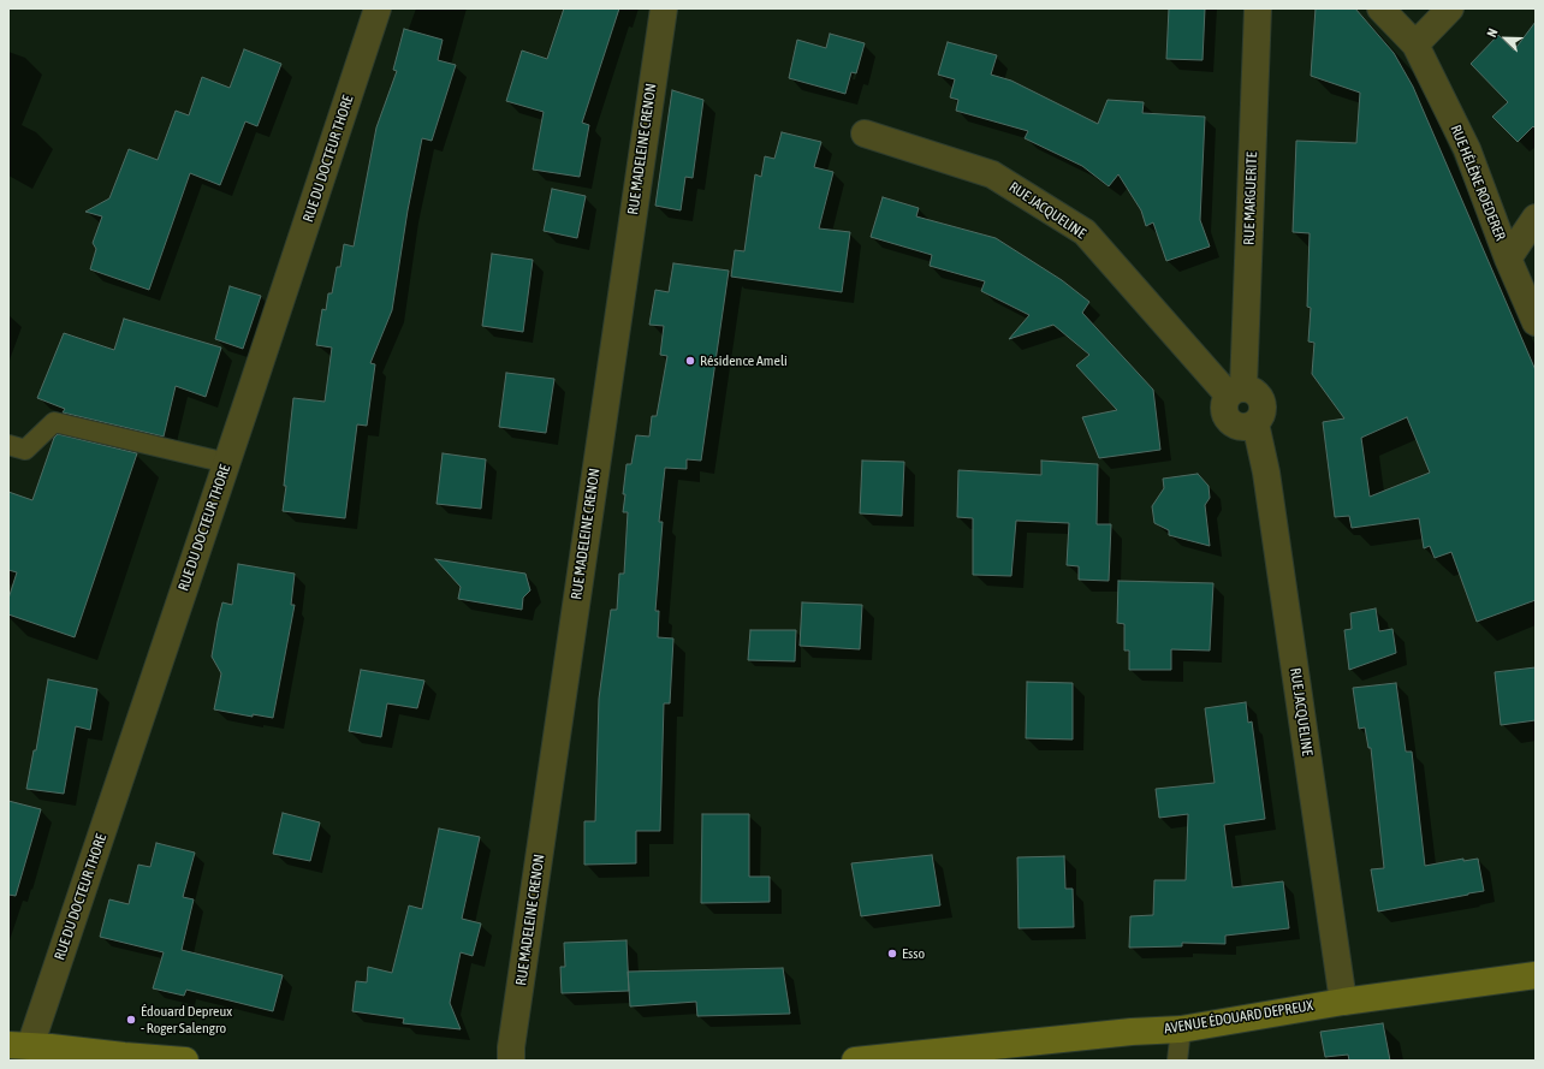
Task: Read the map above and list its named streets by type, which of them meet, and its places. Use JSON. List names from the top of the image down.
{
  "streets": {
    "street": [
      "RUE MADELEINE CRENON",
      "RUE DU DOCTEUR THORE",
      "RUE HÉLÈNE ROEDERER",
      "RUE MARGUERITE",
      "RUE JACQUELINE",
      "AVENUE ÉDOUARD DEPREUX"
    ]
  },
  "crossings": [
    ["RUE MARGUERITE", "RUE JACQUELINE"],
    ["RUE JACQUELINE", "AVENUE ÉDOUARD DEPREUX"]
  ],
  "places": ["Résidence Ameli", "Esso", "Édouard Depreux - Roger Salengro"],
  "north": "top left"
}
